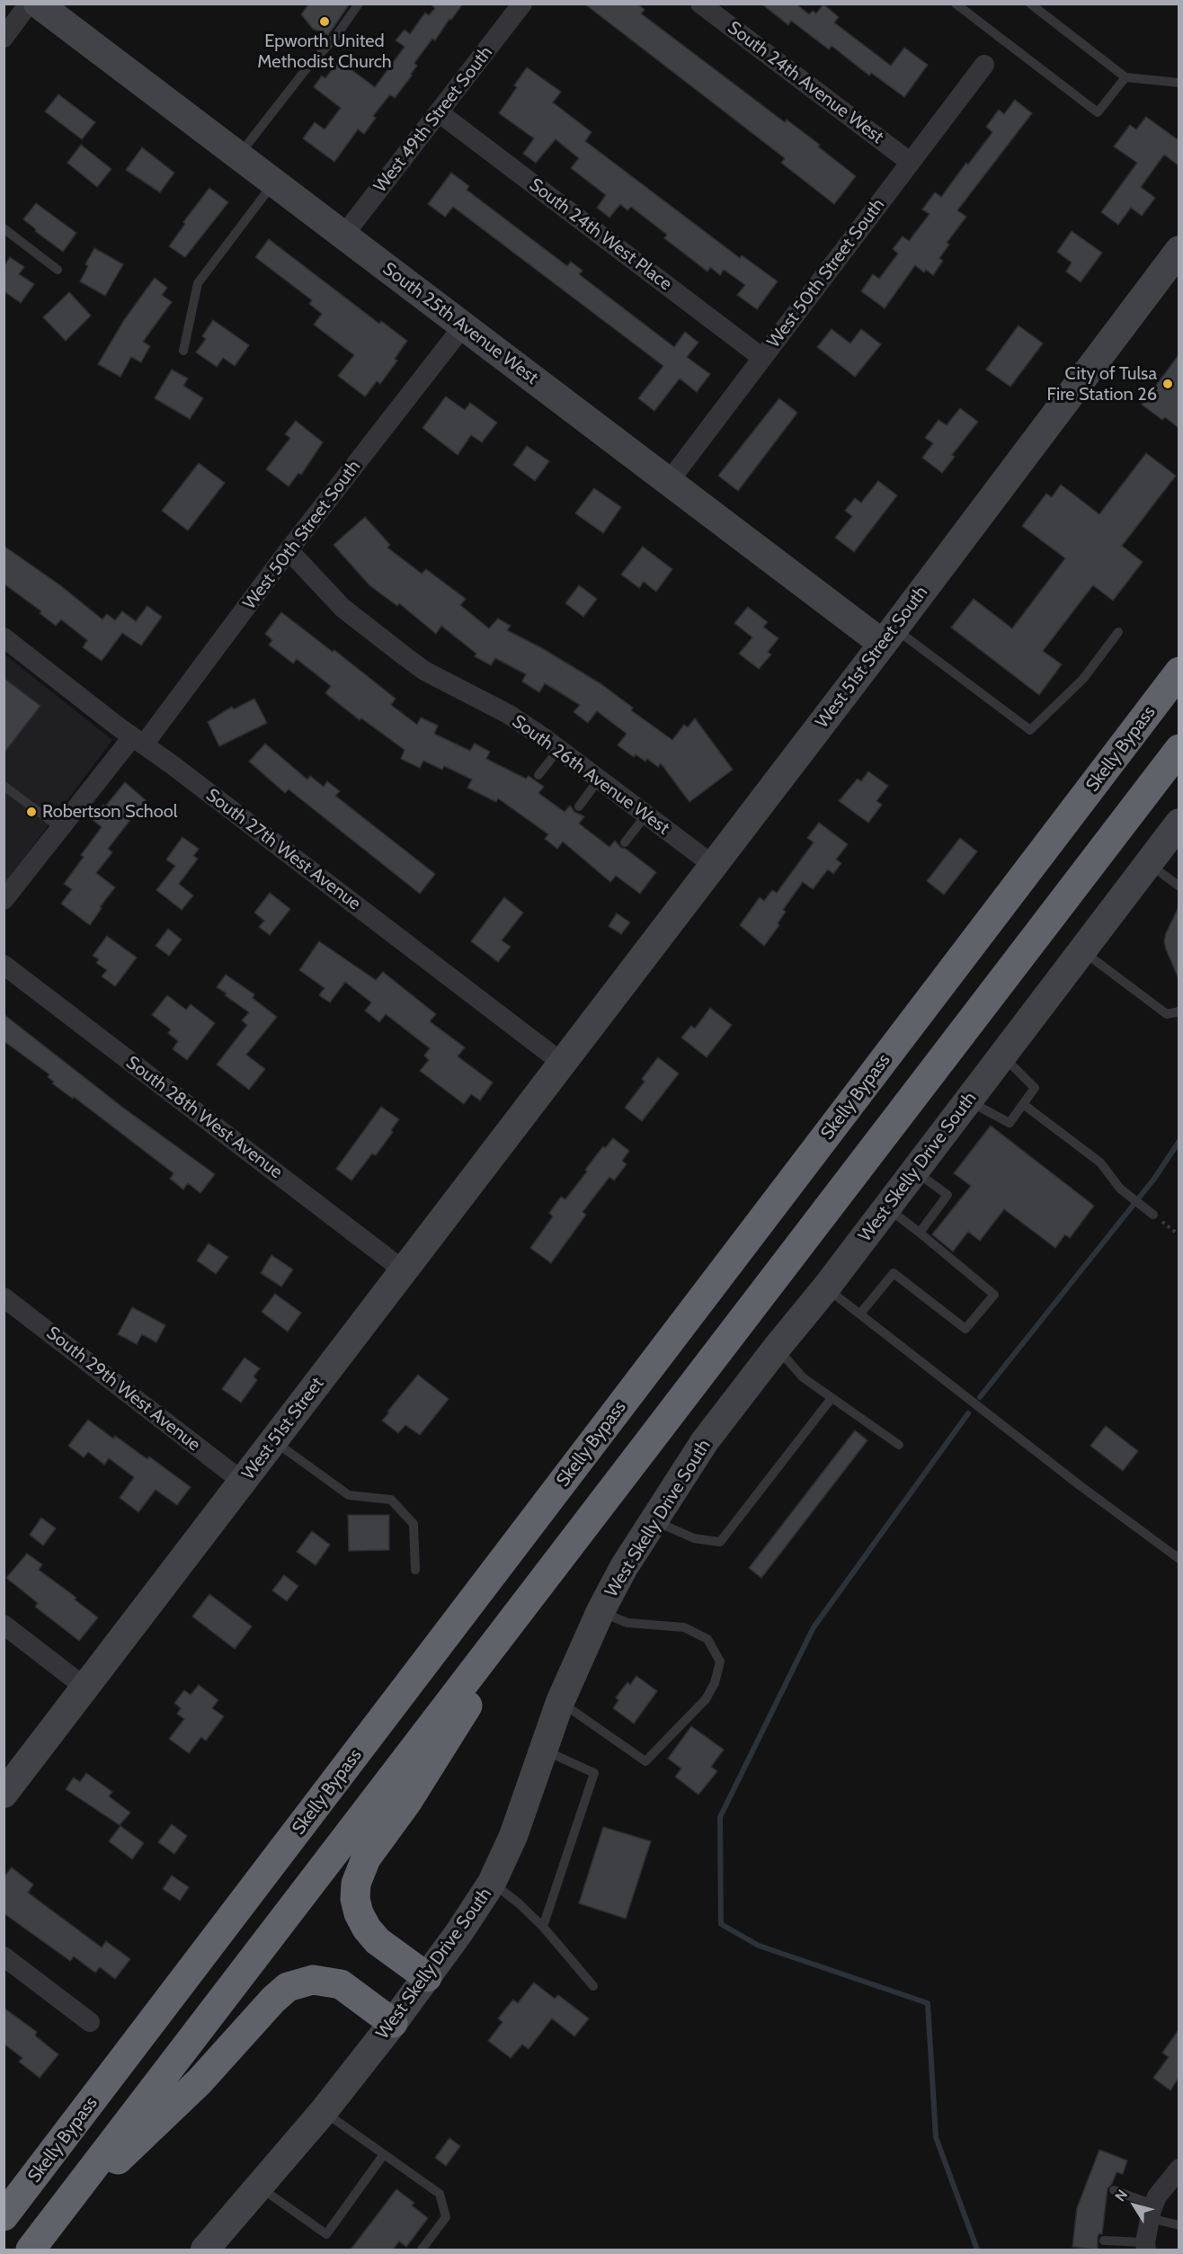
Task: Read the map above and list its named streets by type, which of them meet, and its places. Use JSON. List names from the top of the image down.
{
  "streets": {
    "highway": ["Skelly Bypass"],
    "street": [
      "South 24th Avenue West",
      "West 49th Street South",
      "South 24th West Place",
      "West 50th Street South",
      "South 25th Avenue West",
      "West 51st Street South",
      "South 26th Avenue West",
      "South 27th West Avenue",
      "South 28th West Avenue",
      "West Skelly Drive South",
      "South 29th West Avenue",
      "West 51st Street"
    ]
  },
  "crossings": [
    ["South 24th Avenue West", "West 50th Street South"],
    ["West 49th Street South", "South 24th West Place"],
    ["West 49th Street South", "South 25th Avenue West"],
    ["South 24th West Place", "West 50th Street South"],
    ["West 50th Street South", "South 25th Avenue West"],
    ["West 50th Street South", "South 26th Avenue West"],
    ["West 50th Street South", "South 27th West Avenue"],
    ["South 25th Avenue West", "West 51st Street South"],
    ["West 51st Street South", "South 26th Avenue West"],
    ["West 51st Street South", "South 27th West Avenue"],
    ["West 51st Street South", "West 51st Street"],
    ["South 27th West Avenue", "West 51st Street"],
    ["South 28th West Avenue", "West 51st Street"],
    ["South 29th West Avenue", "West 51st Street"]
  ],
  "places": ["Epworth United Methodist Church", "City of Tulsa Fire Station 26", "Robertson School"],
  "north": "top left"
}
